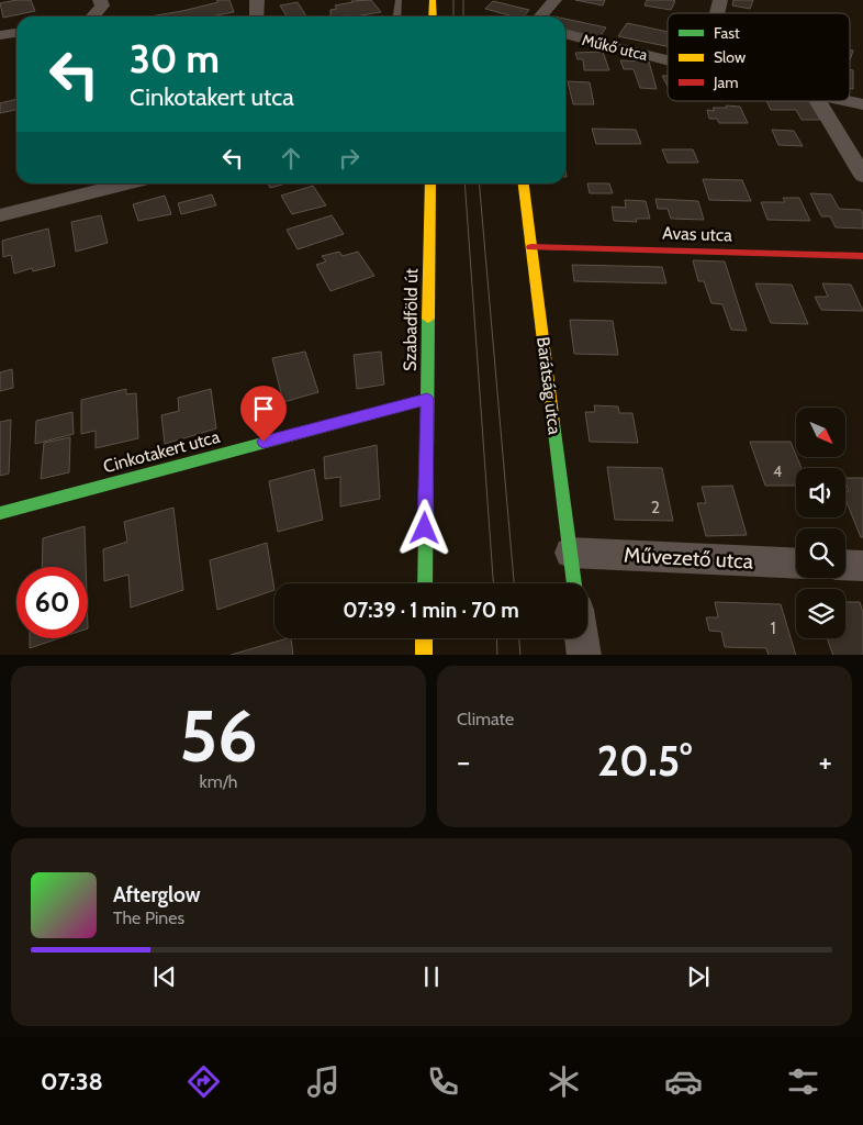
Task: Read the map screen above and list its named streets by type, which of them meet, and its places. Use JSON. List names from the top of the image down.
{
  "streets": {
    "street": [
      "Műkő utca",
      "Avas utca",
      "Szabadföld út",
      "Barátság utca",
      "Cinkotakert utca",
      "Művezető utca"
    ]
  },
  "crossings": [
    ["Avas utca", "Barátság utca"],
    ["Szabadföld út", "Cinkotakert utca"],
    ["Barátság utca", "Művezető utca"]
  ],
  "house_numbers": ["4", "2", "1"],
  "legend": ["Fast", "Slow", "Jam"],
  "north": "bottom right",
  "page": {
    "turn": ["30 m", "Cinkotakert utca"],
    "limit": "60",
    "trip": "07:39 · 1 min · 70 m",
    "tile": [
      ["56", "km/h"],
      "Climate"
    ],
    "heat": ["−", "20.5°", "+"],
    "song": ["Afterglow", "The Pines"],
    "tabs": "07:38"
  }
}
